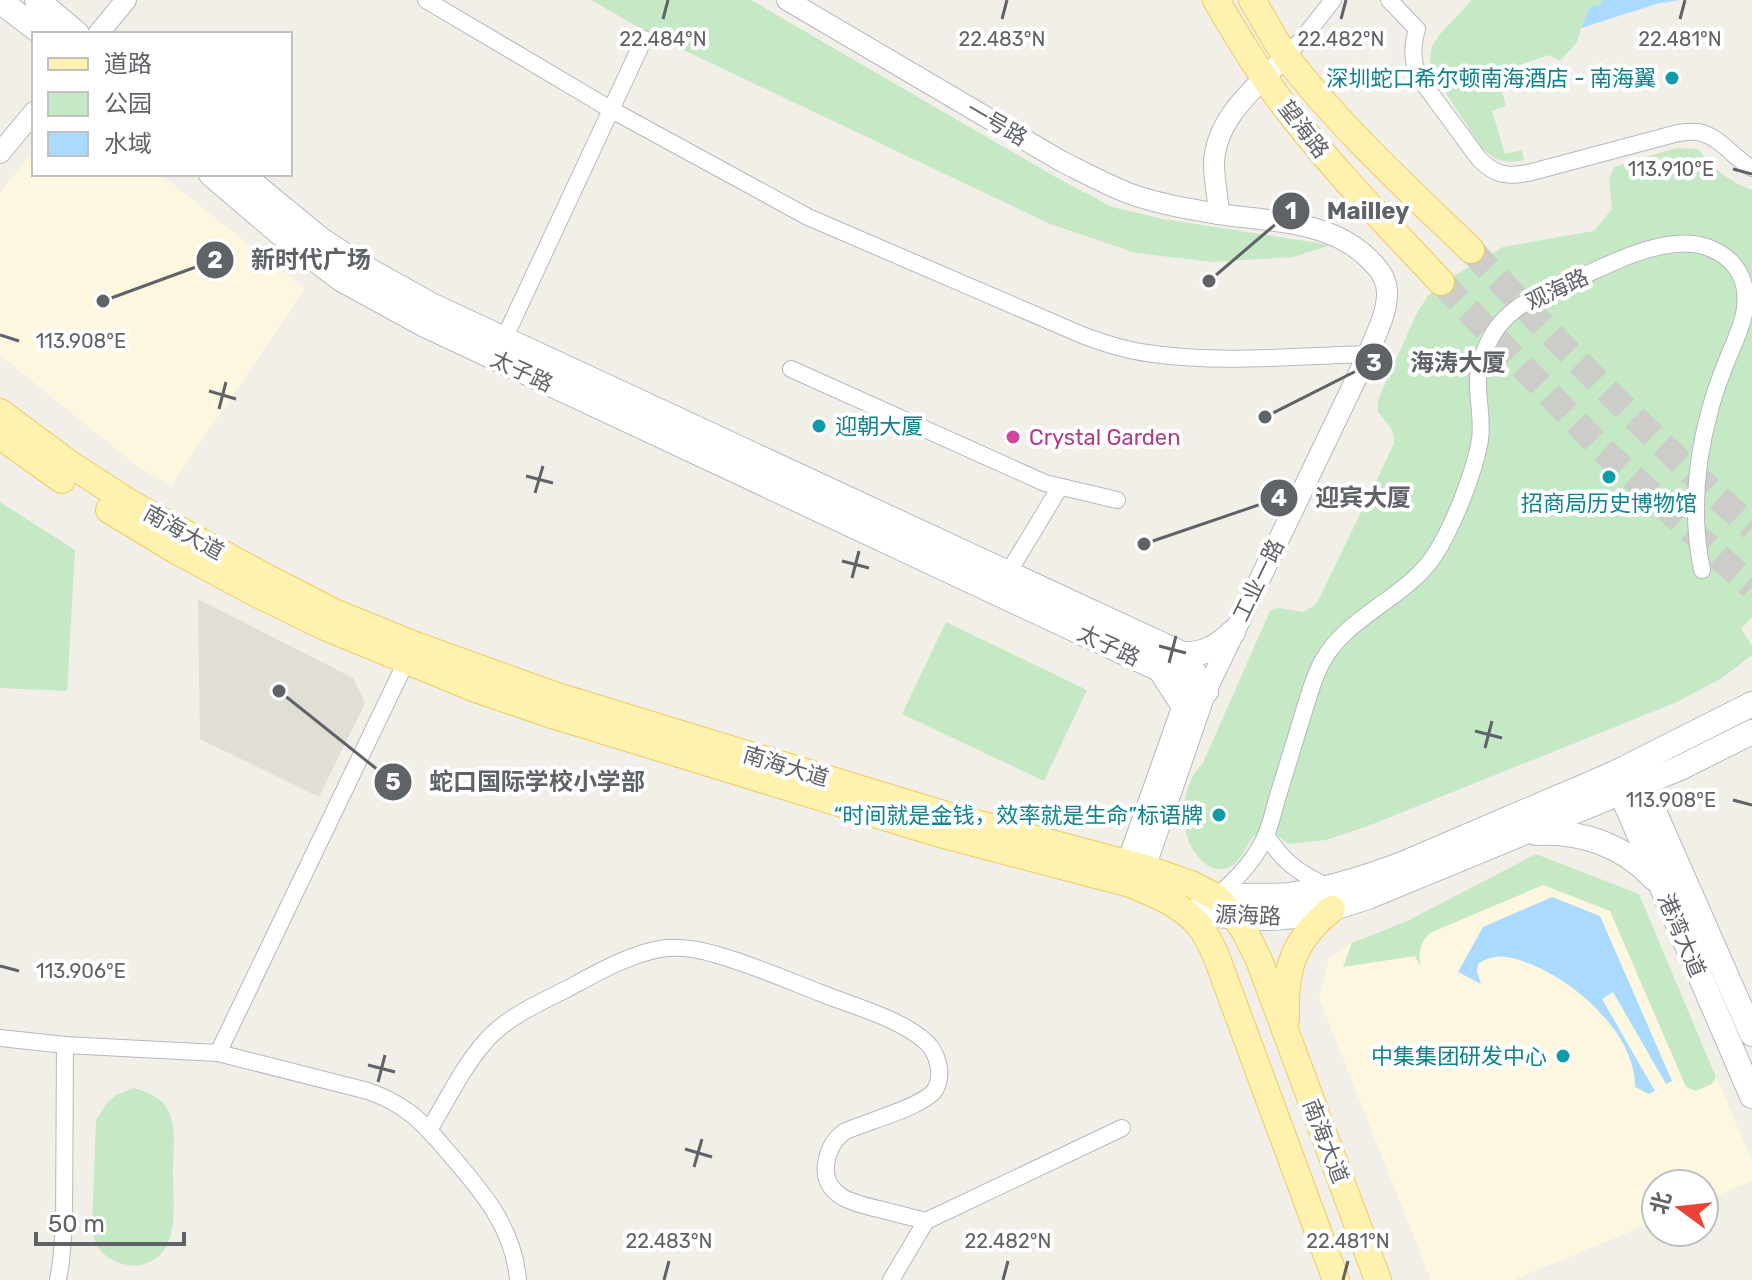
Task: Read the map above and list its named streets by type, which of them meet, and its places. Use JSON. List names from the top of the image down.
{
  "streets": {
    "main road": [
      "望海路",
      "太子路",
      "南海大道",
      "源海路",
      "港湾大道"
    ],
    "street": ["一号路", "观海路", "工业一路"]
  },
  "crossings": [
    ["一号路", "工业一路"],
    ["观海路", "南海大道"],
    ["观海路", "源海路"],
    ["太子路", "工业一路"],
    ["南海大道", "工业一路"],
    ["南海大道", "源海路"],
    ["源海路", "港湾大道"]
  ],
  "places": [
    "深圳蛇口希尔顿南海酒店 - 南海翼",
    "Mailley",
    "新时代广场",
    "海涛大厦",
    "迎朝大厦",
    "Crystal Garden",
    "招商局历史博物馆",
    "迎宾大厦",
    "蛇口国际学校小学部",
    "“时间就是金钱，效率就是生命”标语牌",
    "中集集团研发中心"
  ],
  "legend": ["道路", "公园", "水域"],
  "scale_bar": "50 m",
  "north": "left",
  "coordinates": [
    "22.484°N",
    "22.483°N",
    "22.482°N",
    "22.481°N",
    "113.910°E",
    "113.908°E",
    "113.906°E"
  ]
}
